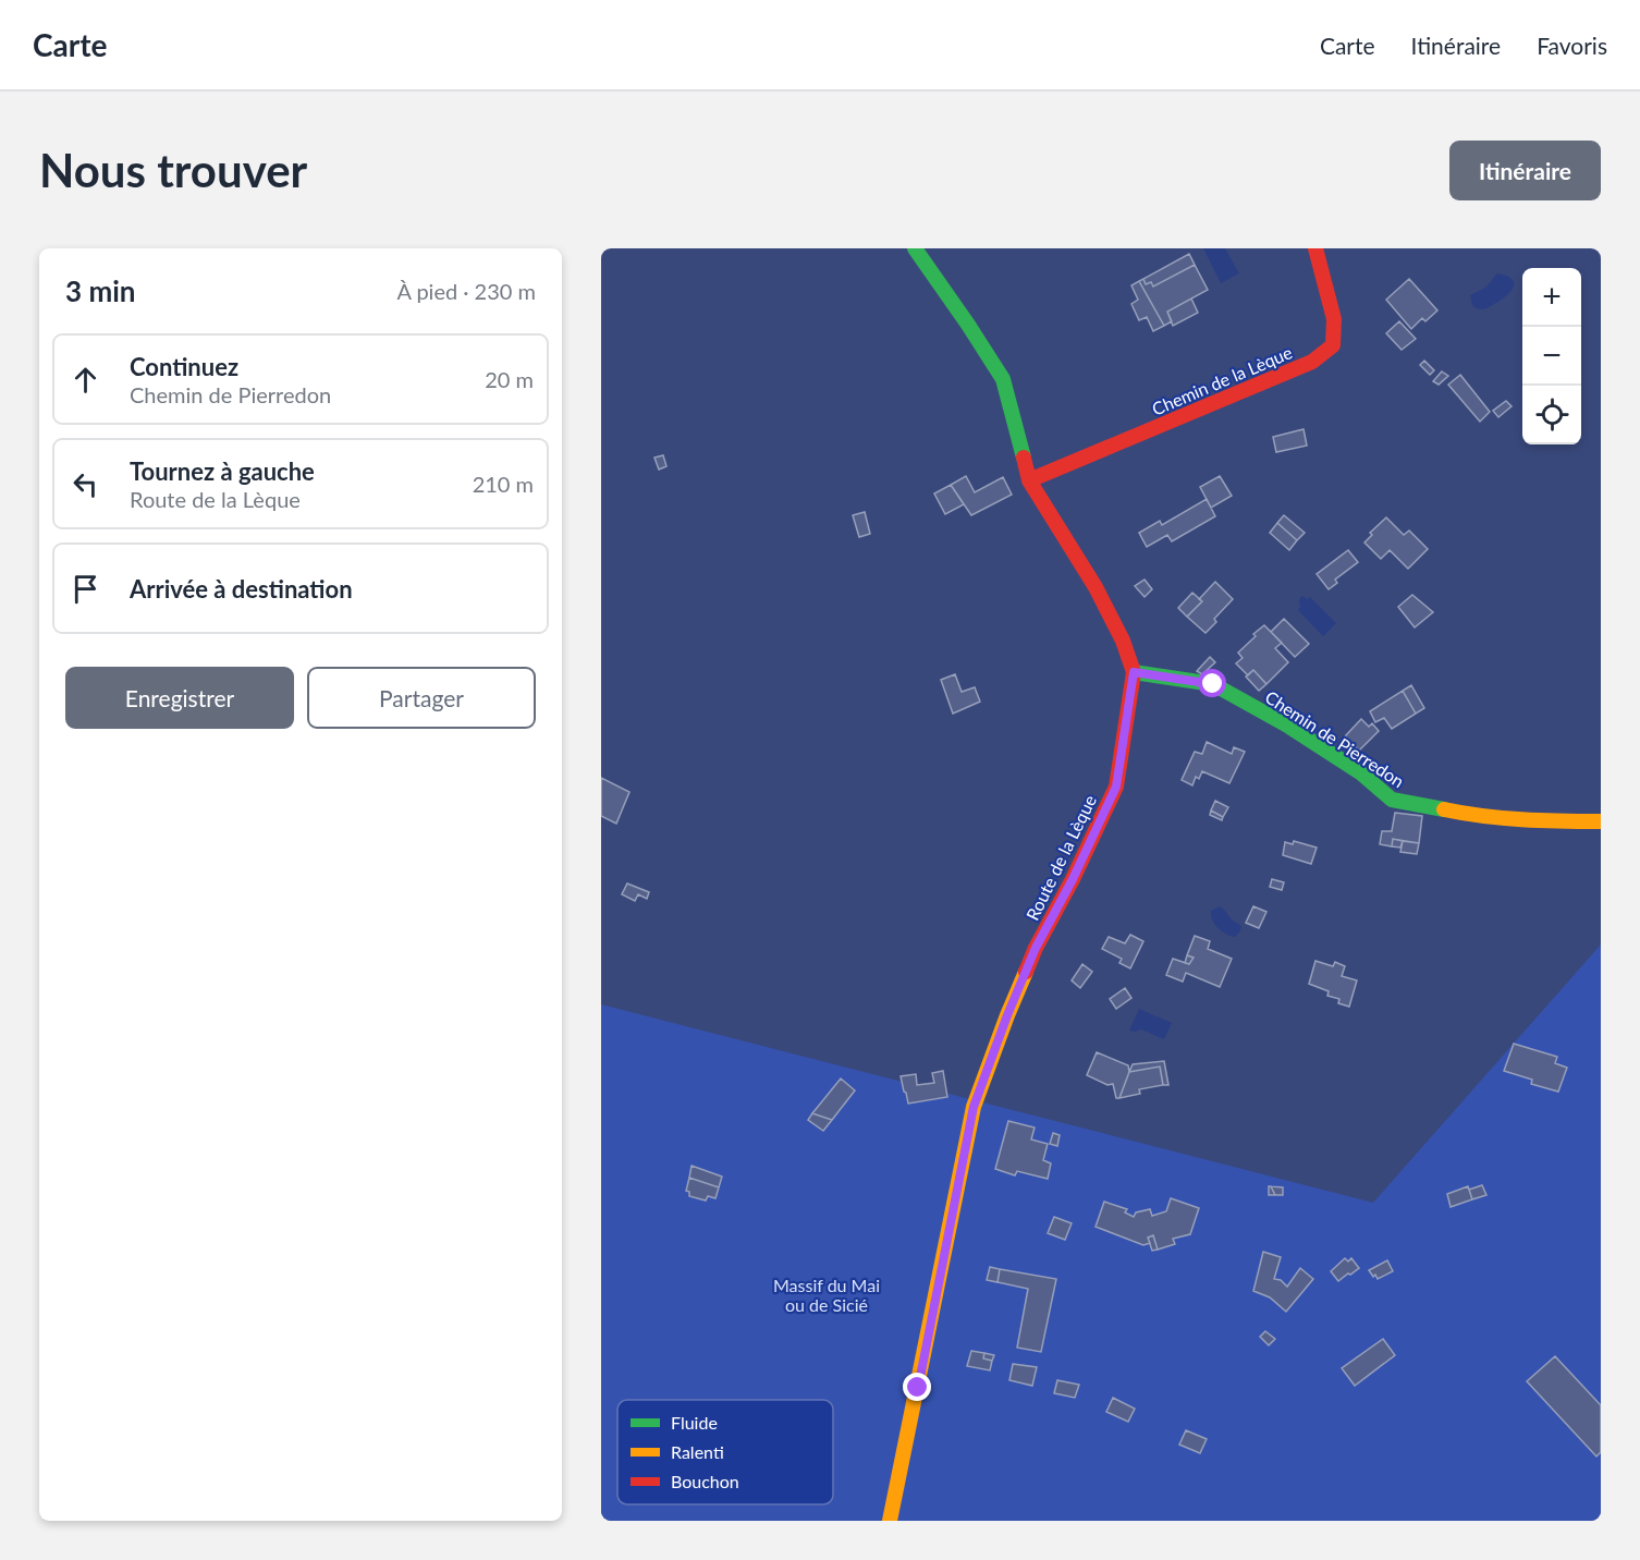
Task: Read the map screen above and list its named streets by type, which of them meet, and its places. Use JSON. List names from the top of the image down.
{
  "streets": {
    "street": ["Chemin de la Lèque", "Chemin de Pierredon", "Route de la Lèque"]
  },
  "crossings": [
    ["Chemin de la Lèque", "Route de la Lèque"],
    ["Chemin de Pierredon", "Route de la Lèque"]
  ],
  "parks": ["Massif du Mai ou de Sicié"],
  "legend": ["Fluide", "Ralenti", "Bouchon"],
  "page": {
    "header": "Carte",
    "nav": ["Carte", "Itinéraire", "Favoris"],
    "buttons": [
      "Itinéraire",
      ["Enregistrer", "Partager"]
    ],
    "title": "Nous trouver",
    "heading": ["3 min", "À pied · 230 m"],
    "map_buttons": ["+", "−"],
    "list": [
      ["Continuez", "Chemin de Pierredon", "20 m"],
      ["Tournez à gauche", "Route de la Lèque", "210 m"],
      "Arrivée à destination"
    ]
  }
}
